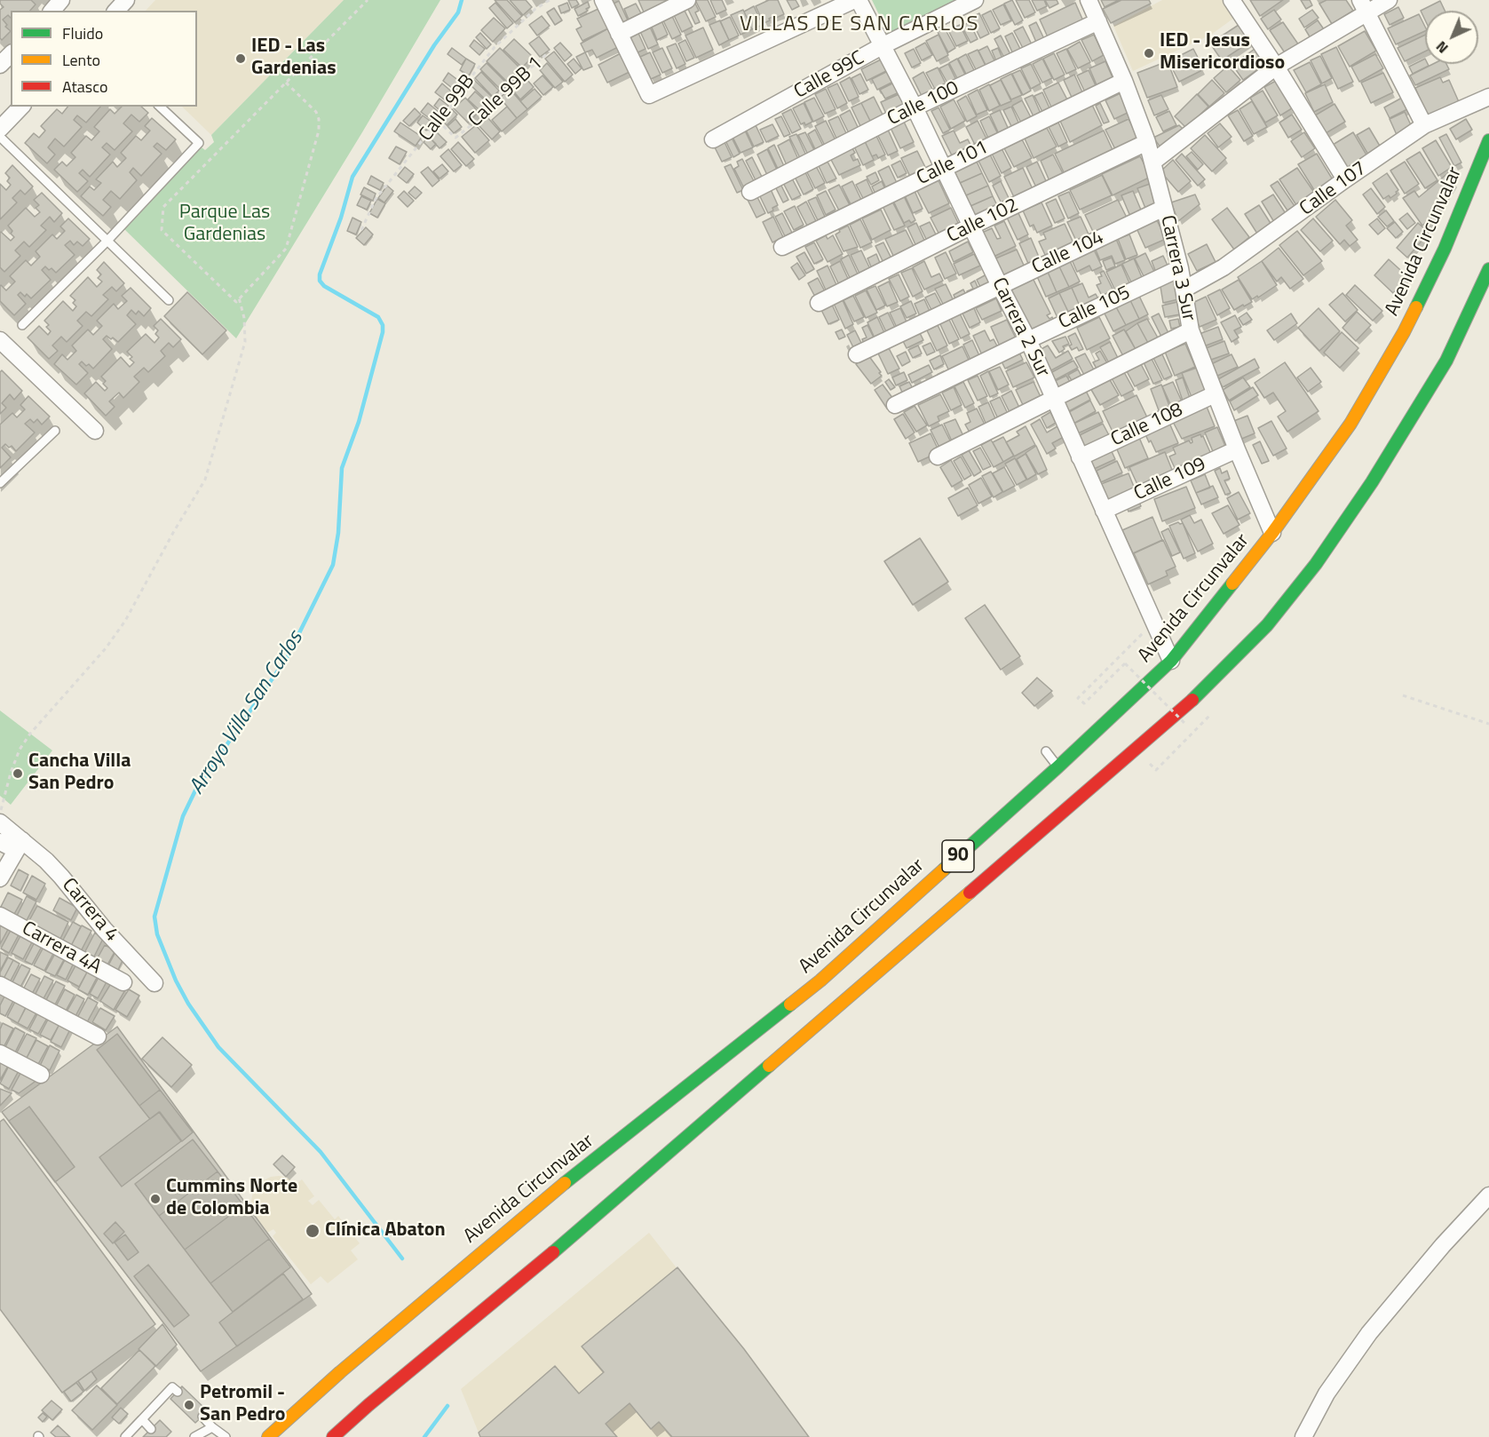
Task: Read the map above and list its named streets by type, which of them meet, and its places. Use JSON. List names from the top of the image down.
{
  "streets": {
    "highway": ["Avenida Circunvalar", "90"],
    "street": [
      "Calle 99C",
      "Calle 100",
      "Calle 101",
      "Calle 107",
      "Calle 102",
      "Calle 104",
      "Carrera 3 Sur",
      "Calle 105",
      "Carrera 2 Sur",
      "Calle 108",
      "Calle 109",
      "Carrera 4",
      "Carrera 4A"
    ],
    "path": ["Calle 99B 1", "Calle 99B"]
  },
  "crossings": [
    ["Calle 99C", "Carrera 2 Sur"],
    ["Calle 99B 1", "Calle 99B"],
    ["Calle 100", "Carrera 3 Sur"],
    ["Calle 100", "Carrera 2 Sur"],
    ["Calle 101", "Carrera 3 Sur"],
    ["Calle 101", "Carrera 2 Sur"],
    ["Calle 107", "Carrera 3 Sur"],
    ["Calle 102", "Carrera 3 Sur"],
    ["Calle 102", "Carrera 2 Sur"],
    ["Avenida Circunvalar", "Carrera 3 Sur"],
    ["Avenida Circunvalar", "Carrera 2 Sur"],
    ["Calle 104", "Carrera 3 Sur"],
    ["Calle 104", "Carrera 2 Sur"],
    ["Carrera 3 Sur", "Calle 105"],
    ["Carrera 3 Sur", "Calle 108"],
    ["Carrera 3 Sur", "Calle 109"],
    ["Calle 105", "Carrera 2 Sur"],
    ["Carrera 2 Sur", "Calle 108"],
    ["Carrera 2 Sur", "Calle 109"]
  ],
  "districts": ["VILLAS DE SAN CARLOS"],
  "water": ["Arroyo Villa San Carlos"],
  "parks": ["Parque Las Gardenias"],
  "places": [
    "IED - Jesus Misericordioso",
    "IED - Las Gardenias",
    "Cancha Villa San Pedro",
    "Cummins Norte de Colombia",
    "Clínica Abaton",
    "Petromil - San Pedro"
  ],
  "legend": ["Fluido", "Lento", "Atasco"],
  "north": "bottom left"
}
